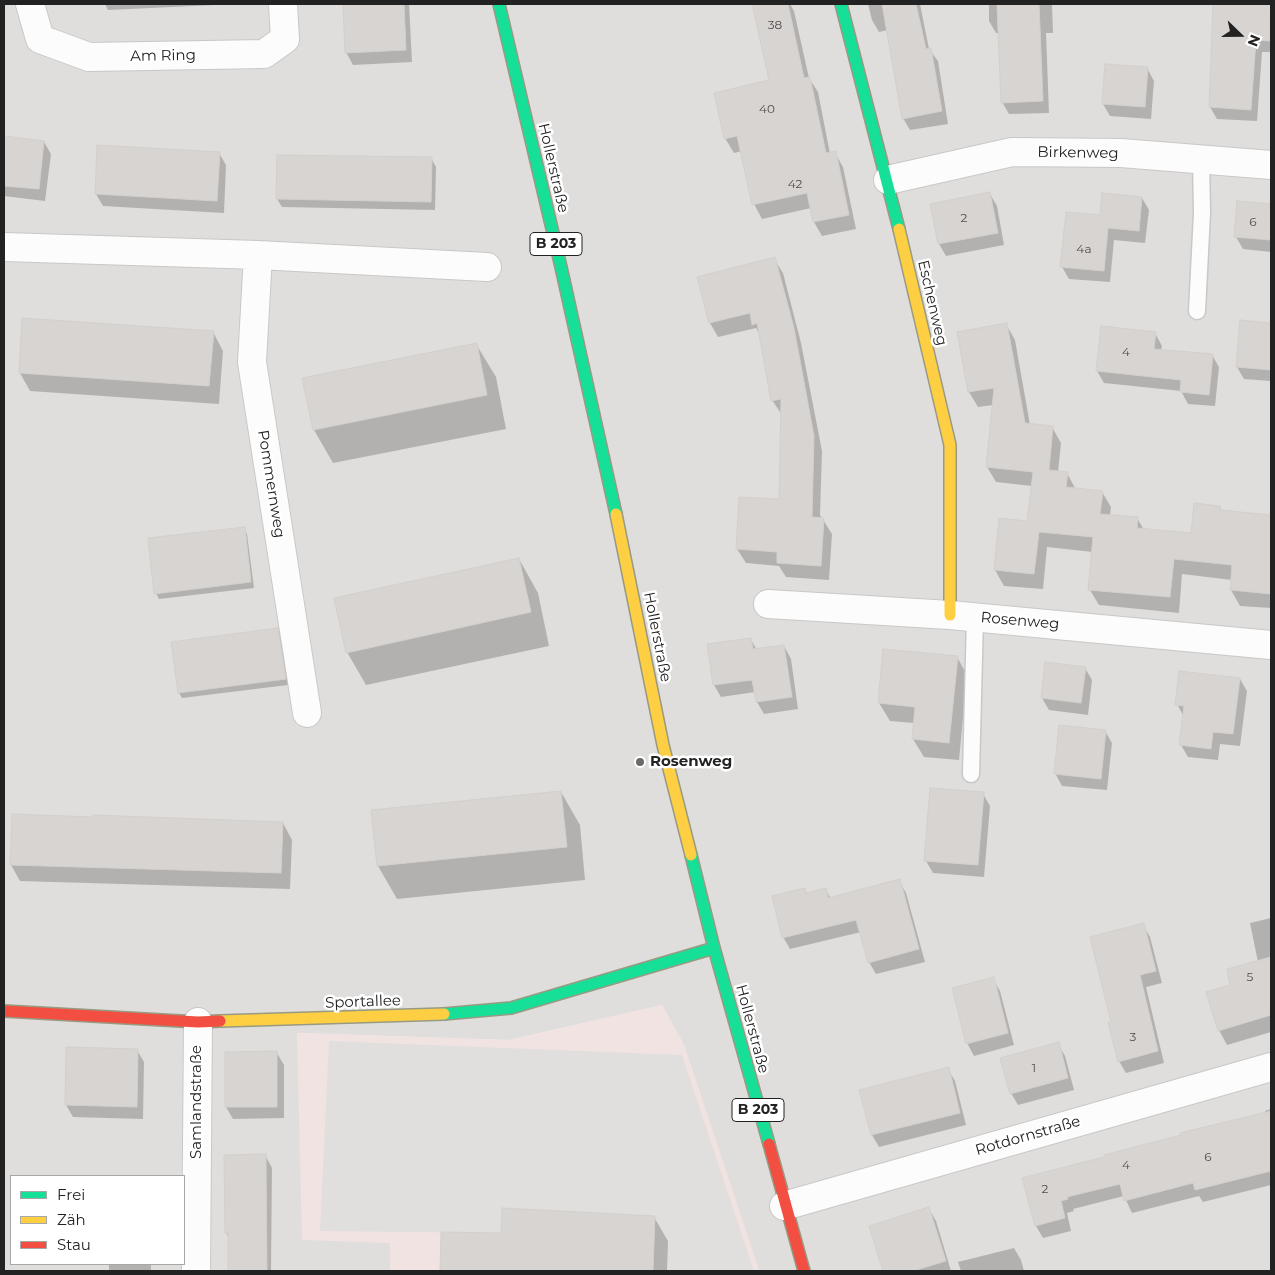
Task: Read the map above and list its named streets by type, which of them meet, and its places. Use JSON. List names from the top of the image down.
{
  "streets": {
    "street": [
      "Am Ring",
      "Birkenweg",
      "Hollerstraße",
      "B 203",
      "Eschenweg",
      "Pommernweg",
      "Rosenweg",
      "Sportallee",
      "Samlandstraße",
      "Rotdornstraße"
    ]
  },
  "crossings": [
    ["Birkenweg", "Eschenweg"],
    ["Hollerstraße", "Sportallee"],
    ["Hollerstraße", "Rotdornstraße"],
    ["Eschenweg", "Rosenweg"],
    ["Sportallee", "Samlandstraße"]
  ],
  "places": ["Rosenweg"],
  "house_numbers": [
    "38",
    "40",
    "42",
    "2",
    "6",
    "4a",
    "4",
    "5",
    "3",
    "1",
    "6",
    "4",
    "2"
  ],
  "legend": ["Frei", "Zäh", "Stau"],
  "north": "right"
}
